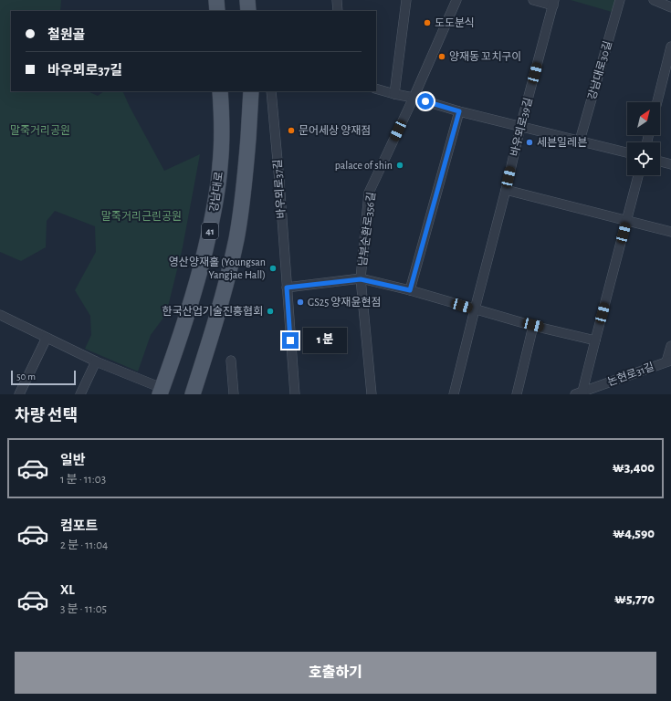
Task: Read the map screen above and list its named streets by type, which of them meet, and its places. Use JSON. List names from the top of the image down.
{
  "streets": {
    "main road": ["강남대로", "41"],
    "street": [
      "강남대로30길",
      "바우뫼로39길",
      "바우뫼로37길",
      "남부순환로356길",
      "논현로31길"
    ]
  },
  "crossings": [
    ["바우뫼로39길", "남부순환로356길"]
  ],
  "parks": ["말죽거리공원", "말죽거리근린공원"],
  "places": [
    "도도분식",
    "양재동 꼬치구이",
    "문어세상 양재점",
    "세븐일레븐",
    "palace of shin",
    "영산양재홀 (Youngsan Yangjae Hall)",
    "GS25 양재윤현점",
    "한국산업기술진흥협회"
  ],
  "scale_bar": "50 m",
  "north": "top right",
  "page": {
    "banner": ["철원골", "바우뫼로37길"],
    "bubble": "1 분",
    "scale": "50 m",
    "heading": "차량 선택",
    "list": [
      {
        "name": "일반",
        "note": "1 분 · 11:03",
        "value": "₩3,400"
      },
      {
        "name": "컴포트",
        "note": "2 분 · 11:04",
        "value": "₩4,590"
      },
      {
        "name": "XL",
        "note": "3 분 · 11:05",
        "value": "₩5,770"
      }
    ],
    "buttons": "호출하기"
  }
}
